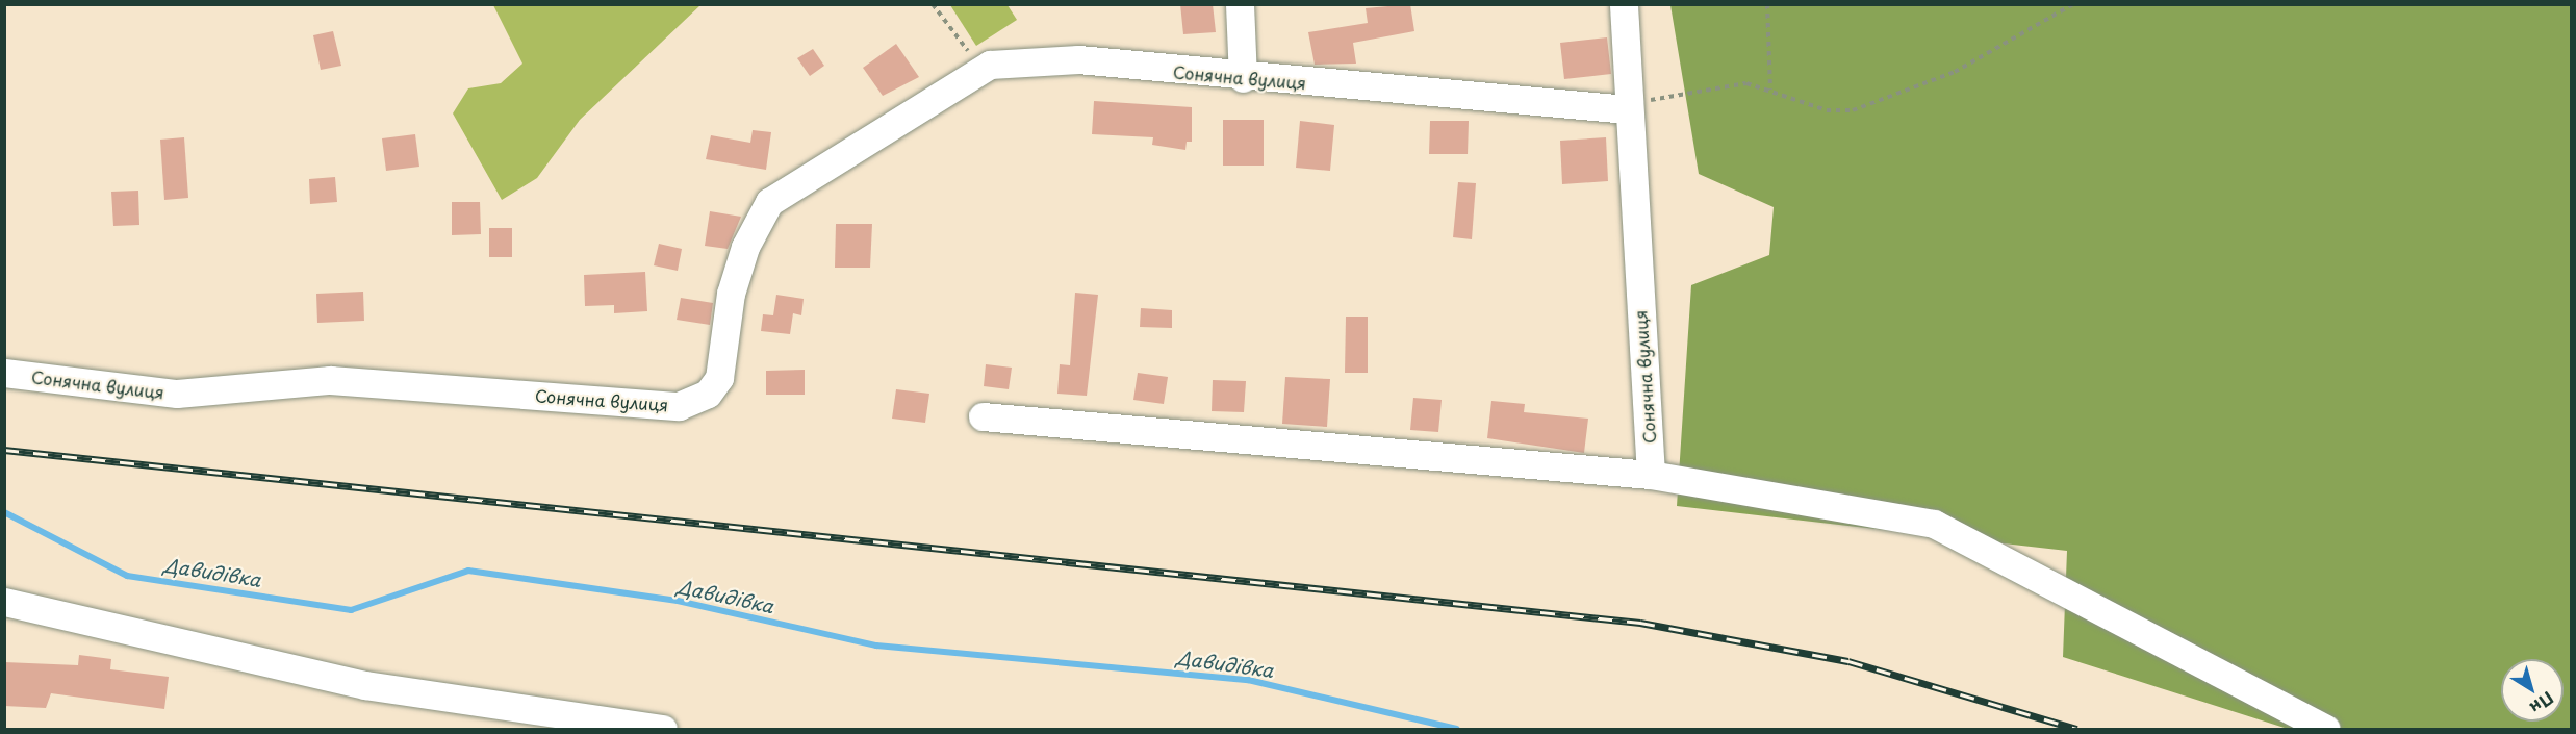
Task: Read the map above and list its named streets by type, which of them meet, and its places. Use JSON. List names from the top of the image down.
{
  "streets": {
    "street": ["Сонячна вулиця"]
  },
  "water": ["Давидівка"],
  "north": "bottom right"
}
